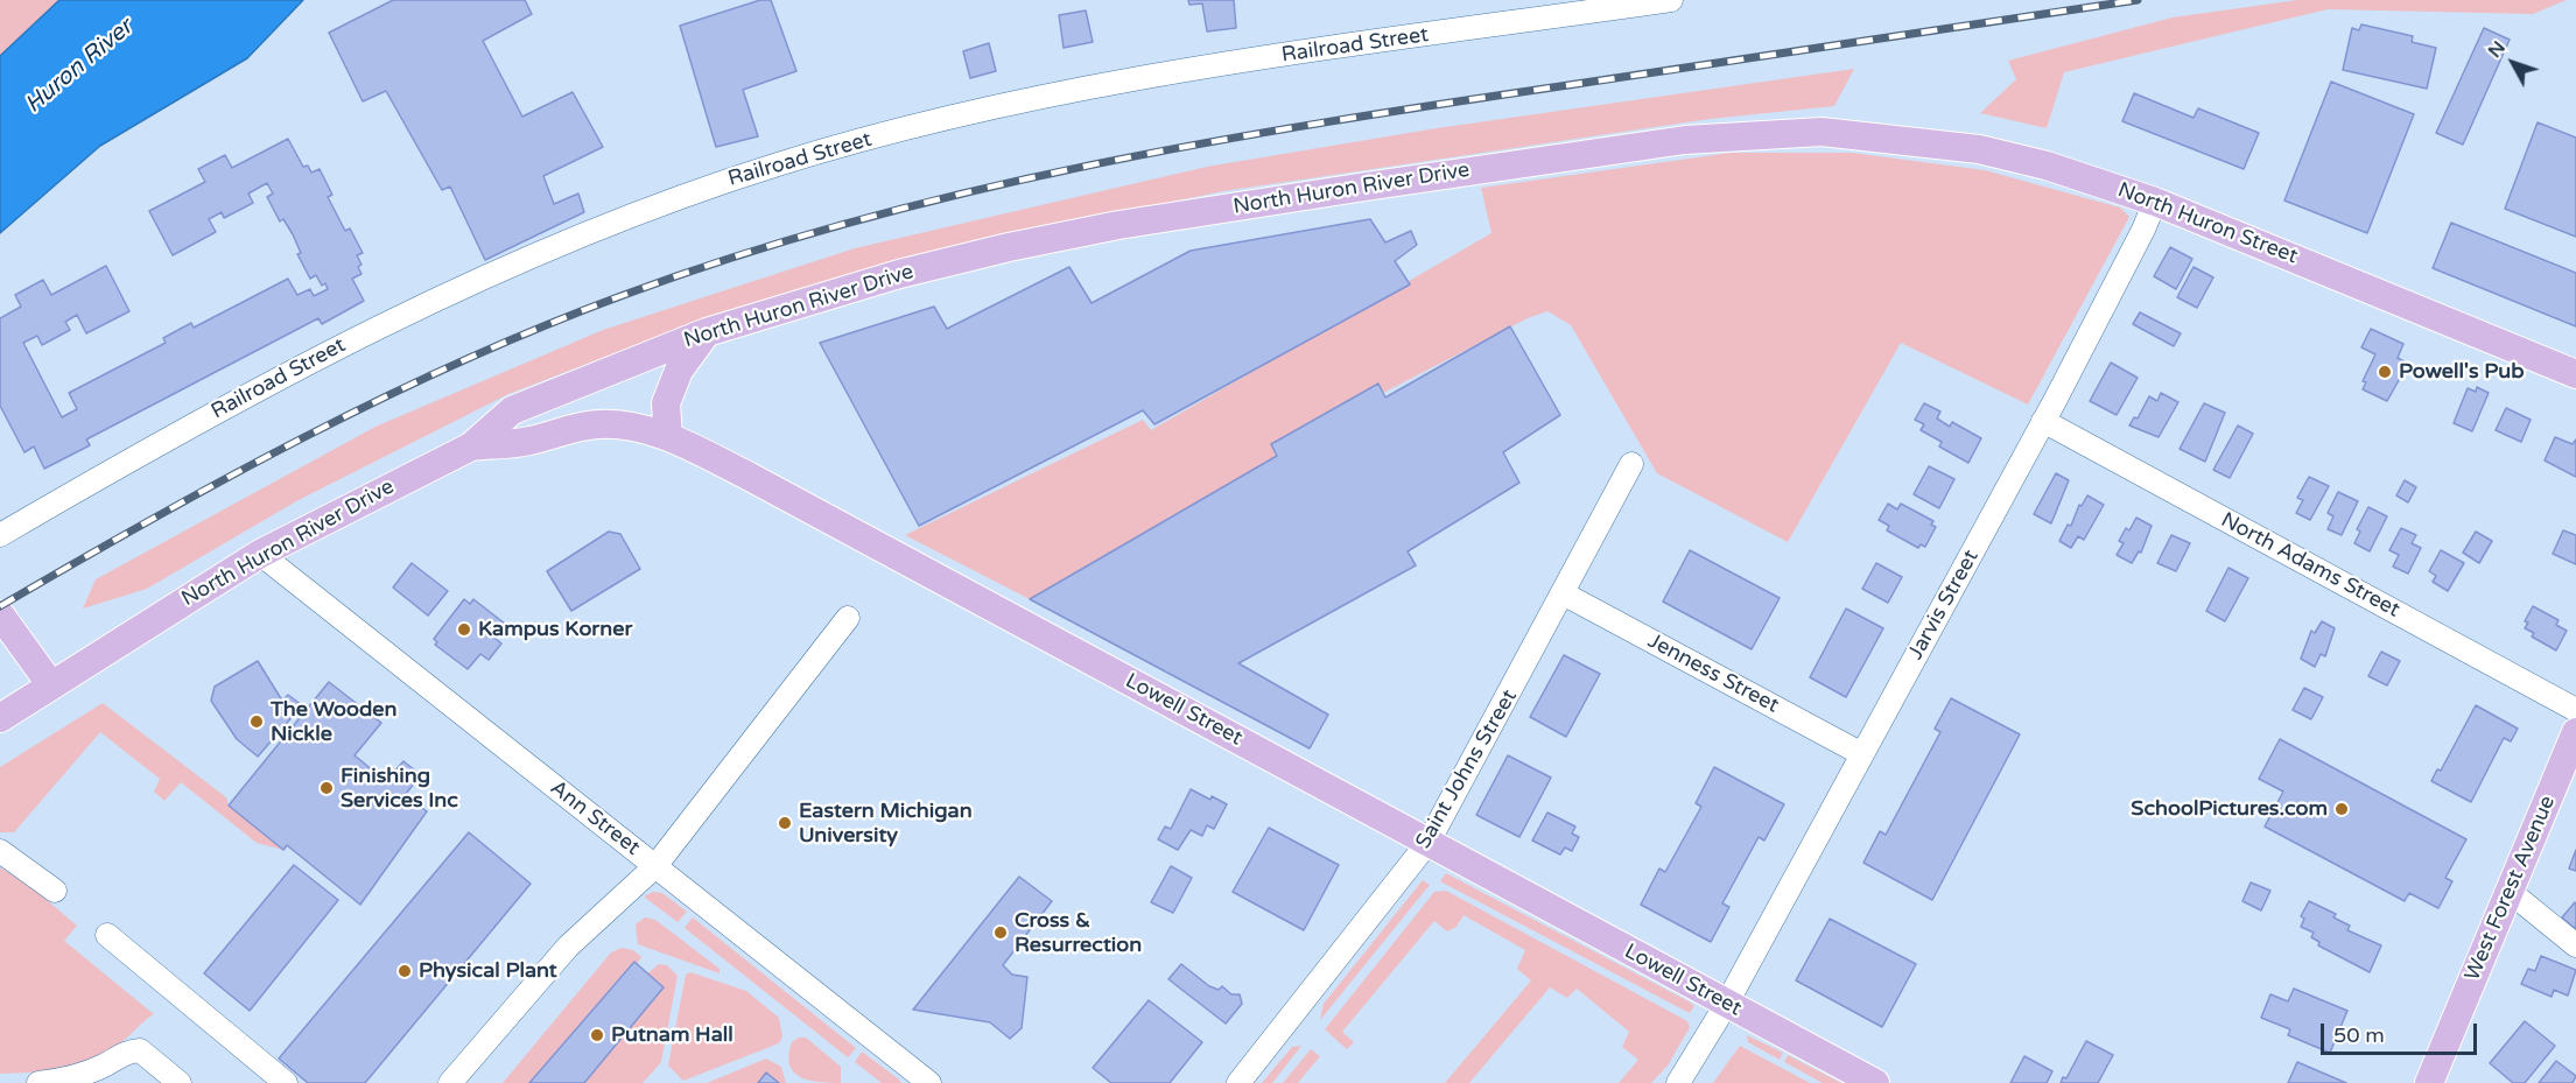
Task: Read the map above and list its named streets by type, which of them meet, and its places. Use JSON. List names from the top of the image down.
{
  "streets": {
    "main road": [
      "North Huron River Drive",
      "North Huron Street",
      "Lowell Street",
      "West Forest Avenue"
    ],
    "street": [
      "Railroad Street",
      "North Adams Street",
      "Jarvis Street",
      "Jenness Street",
      "Saint Johns Street",
      "Ann Street"
    ]
  },
  "crossings": [
    ["North Huron River Drive", "North Huron Street"],
    ["North Huron River Drive", "Lowell Street"],
    ["North Huron River Drive", "Ann Street"],
    ["North Huron Street", "Jarvis Street"],
    ["North Adams Street", "Jarvis Street"],
    ["Jarvis Street", "Jenness Street"],
    ["Jarvis Street", "Lowell Street"],
    ["Jenness Street", "Saint Johns Street"],
    ["Lowell Street", "Saint Johns Street"]
  ],
  "water": ["Huron River"],
  "places": [
    "Powell's Pub",
    "Kampus Korner",
    "The Wooden Nickle",
    "Finishing Services Inc",
    "SchoolPictures.com",
    "Eastern Michigan University",
    "Cross & Resurrection",
    "Physical Plant",
    "Putnam Hall"
  ],
  "scale_bar": "50 m",
  "north": "top left"
}
